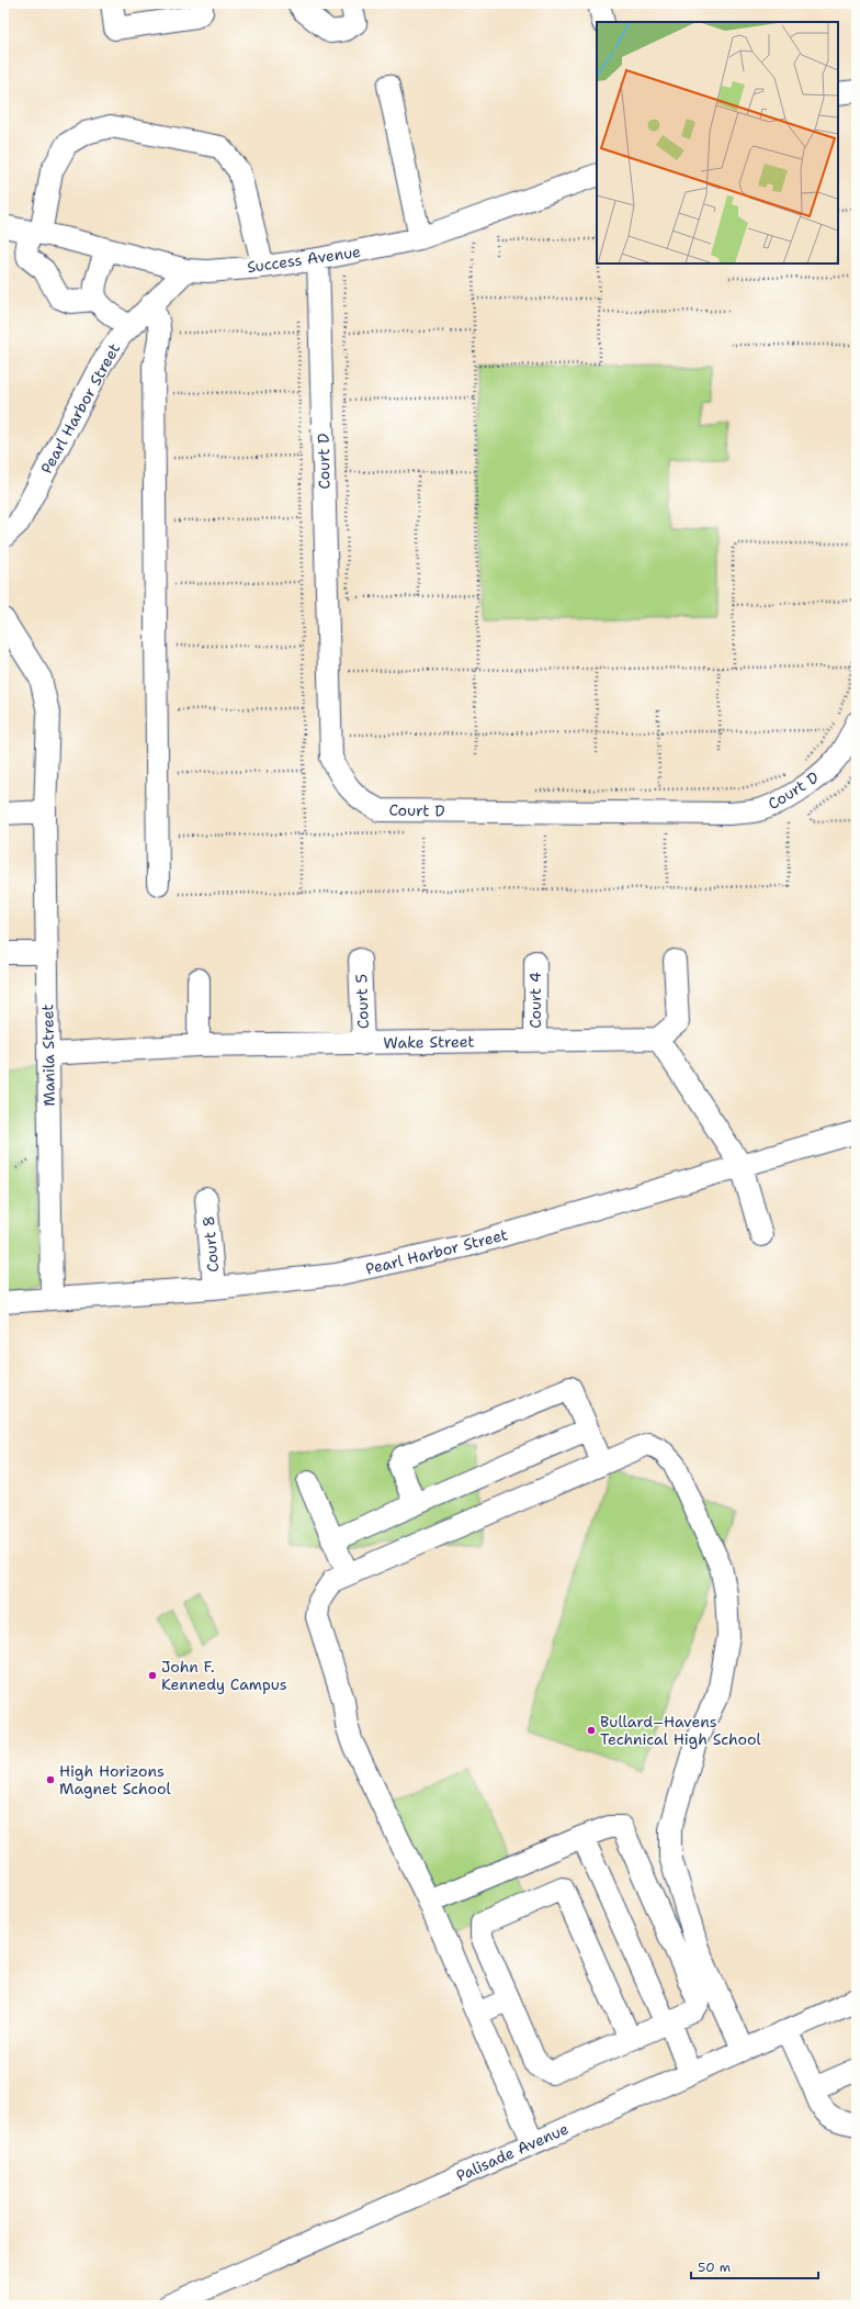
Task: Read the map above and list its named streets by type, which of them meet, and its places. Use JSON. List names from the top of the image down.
{
  "streets": {
    "street": [
      "Success Avenue",
      "Pearl Harbor Street",
      "Court D",
      "Court 4",
      "Court 5",
      "Wake Street",
      "Manila Street",
      "Court 8",
      "Palisade Avenue"
    ]
  },
  "crossings": [
    ["Success Avenue", "Pearl Harbor Street"],
    ["Success Avenue", "Court D"],
    ["Pearl Harbor Street", "Manila Street"],
    ["Pearl Harbor Street", "Court 8"],
    ["Court 4", "Wake Street"],
    ["Court 5", "Wake Street"],
    ["Wake Street", "Manila Street"]
  ],
  "places": ["John F. Kennedy Campus", "Bullard–Havens Technical High School", "High Horizons Magnet School"],
  "scale_bar": "50 m"
}
